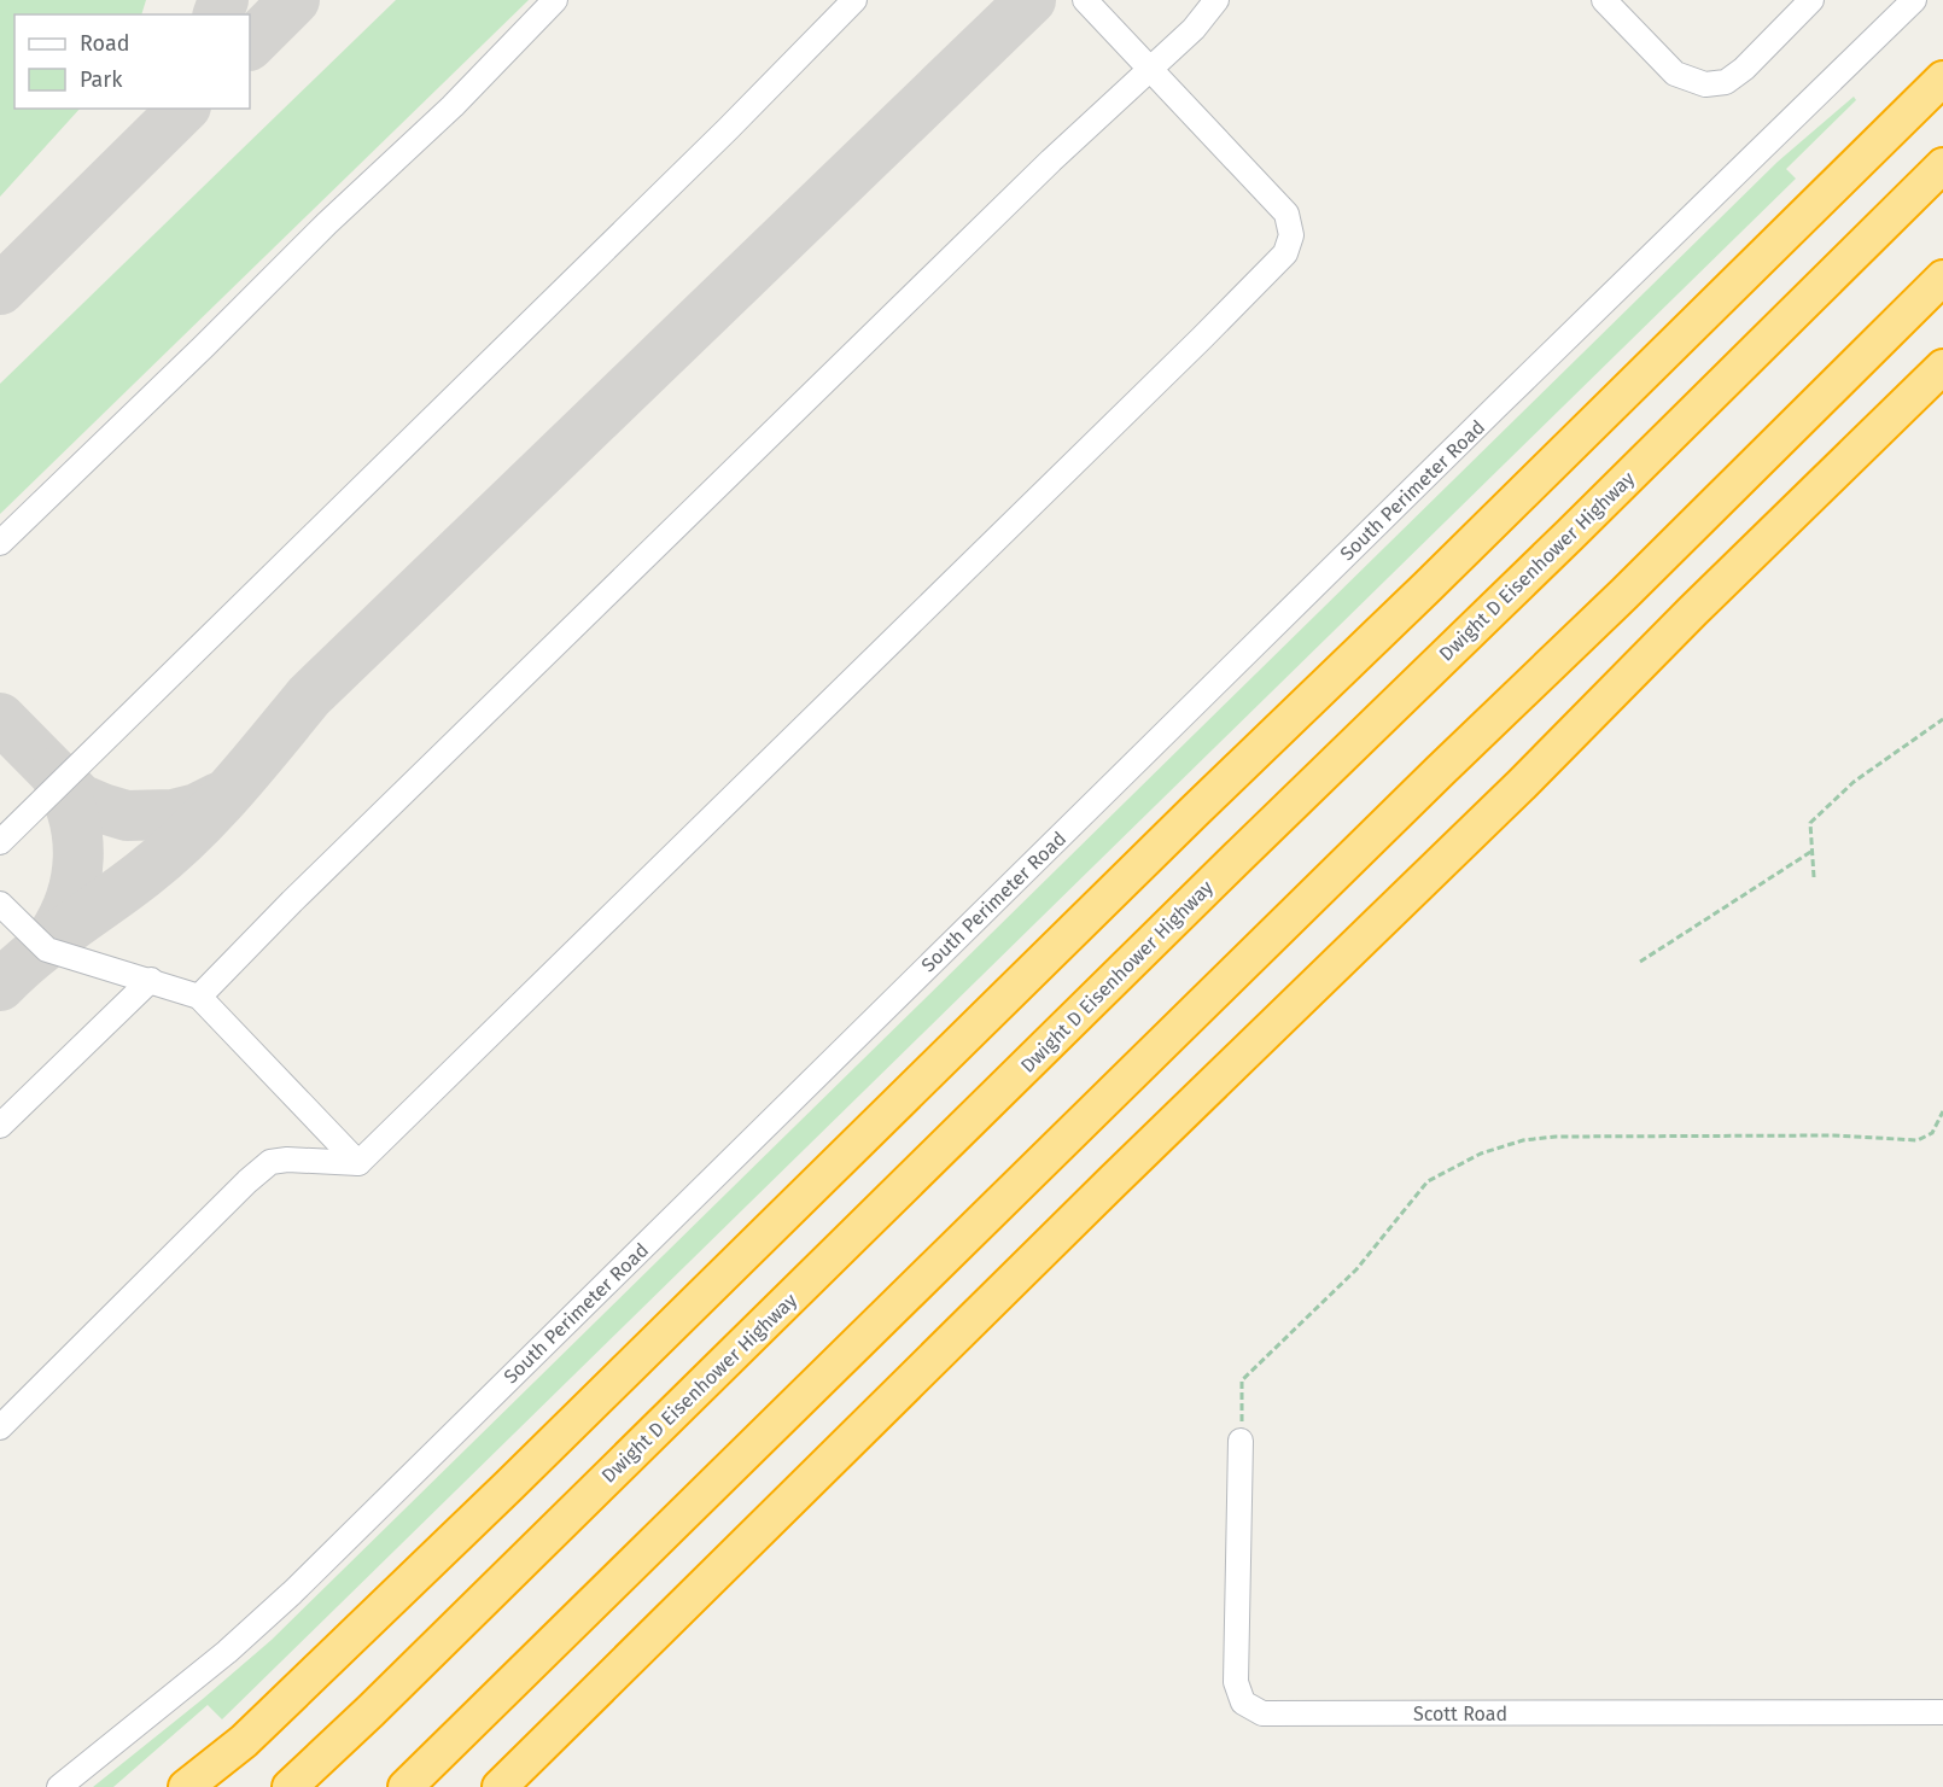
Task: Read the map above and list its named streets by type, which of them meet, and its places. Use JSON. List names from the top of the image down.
{
  "streets": {
    "highway": ["Dwight D Eisenhower Highway"],
    "street": ["South Perimeter Road", "Scott Road"]
  },
  "legend": ["Road", "Park"]
}
